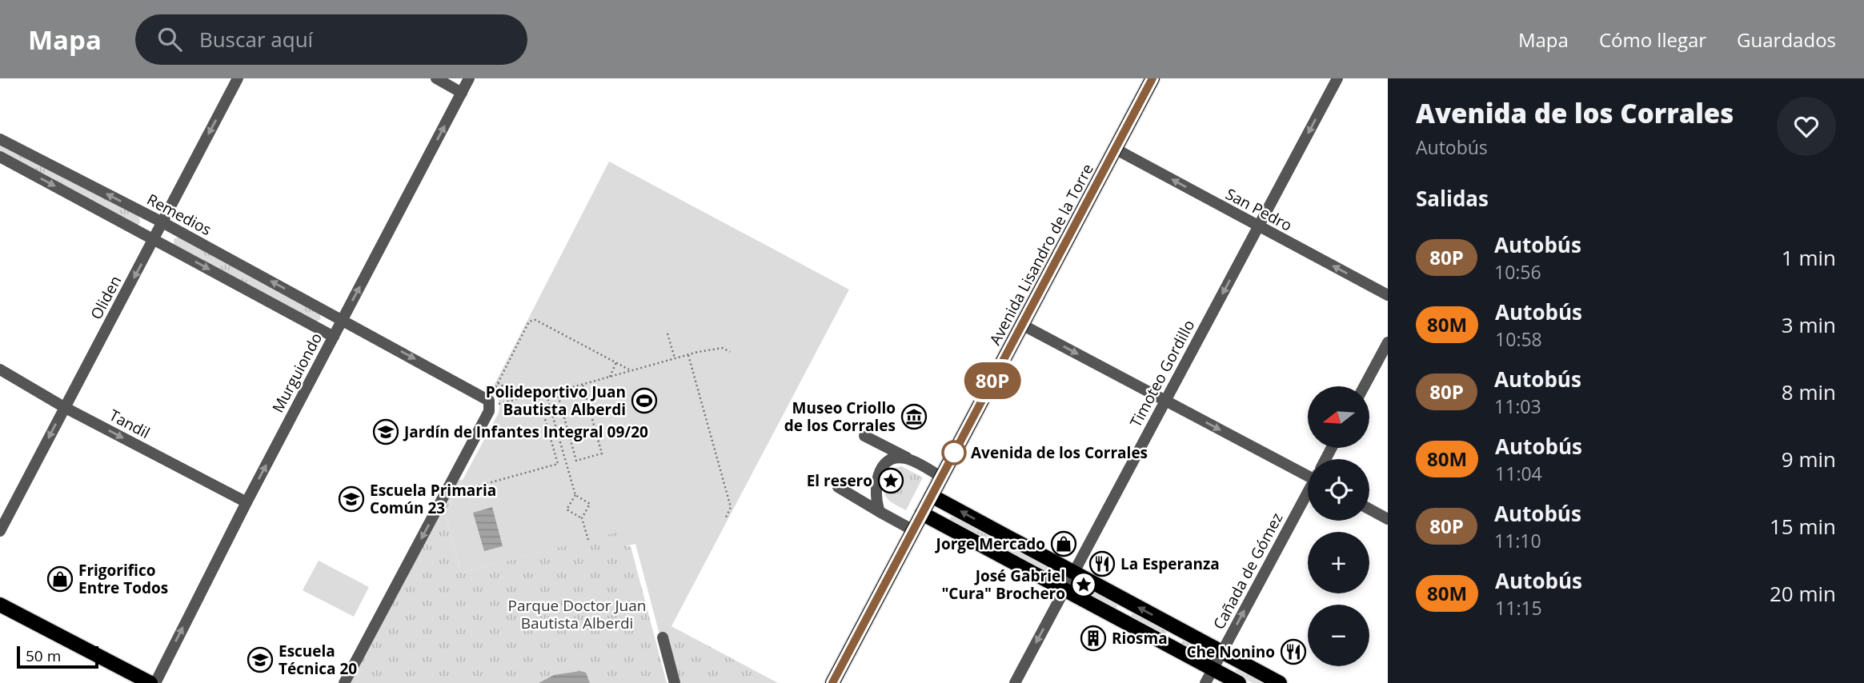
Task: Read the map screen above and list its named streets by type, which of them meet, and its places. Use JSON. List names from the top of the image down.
{
  "streets": {
    "main road": ["Avenida Lisandro de la Torre"],
    "street": [
      "San Pedro",
      "Remedios",
      "Oliden",
      "Murguiondo",
      "Timoteo Gordillo",
      "Tandil",
      "Cañada de Gómez"
    ]
  },
  "crossings": [
    ["San Pedro", "Avenida Lisandro de la Torre"],
    ["San Pedro", "Timoteo Gordillo"],
    ["Remedios", "Oliden"],
    ["Remedios", "Murguiondo"],
    ["Oliden", "Tandil"],
    ["Murguiondo", "Tandil"]
  ],
  "one_way": [
    "San Pedro",
    "Oliden",
    "Murguiondo",
    "Timoteo Gordillo",
    "Tandil",
    "Cañada de Gómez"
  ],
  "parks": ["Parque Doctor Juan Bautista Alberdi"],
  "places": {
    "sports": ["Polideportivo Juan Bautista Alberdi"],
    "museum": ["Museo Criollo de los Corrales"],
    "school or university": ["Jardín de Infantes Integral 09/20", "Escuela Primaria Común 23", "Escuela Técnica 20"],
    "other": ["Avenida de los Corrales"],
    "place": ["El resero", "José Gabriel \"Cura\" Brochero"],
    "shop": ["Jorge Mercado", "Frigorifico Entre Todos"],
    "restaurant": ["La Esperanza", "Che Nonino"],
    "building": ["Riosma"]
  },
  "lines": ["bus line 80P"],
  "scale_bar": "50 m",
  "north": "left",
  "page": {
    "header": "Mapa",
    "search": "Buscar aquí",
    "nav": ["Mapa", "Cómo llegar", "Guardados"],
    "on_map": "80P",
    "heading": [
      ["Avenida de los Corrales", "Autobús"],
      "Salidas"
    ],
    "list": [
      {
        "mark": "80P",
        "name": "Autobús",
        "note": "10:56",
        "value": "1 min"
      },
      {
        "mark": "80M",
        "name": "Autobús",
        "note": "10:58",
        "value": "3 min"
      },
      {
        "mark": "80P",
        "name": "Autobús",
        "note": "11:03",
        "value": "8 min"
      },
      {
        "mark": "80M",
        "name": "Autobús",
        "note": "11:04",
        "value": "9 min"
      },
      {
        "mark": "80P",
        "name": "Autobús",
        "note": "11:10",
        "value": "15 min"
      },
      {
        "mark": "80M",
        "name": "Autobús",
        "note": "11:15",
        "value": "20 min"
      }
    ],
    "map_buttons": ["+", "−"],
    "scale": "50 m"
  }
}
